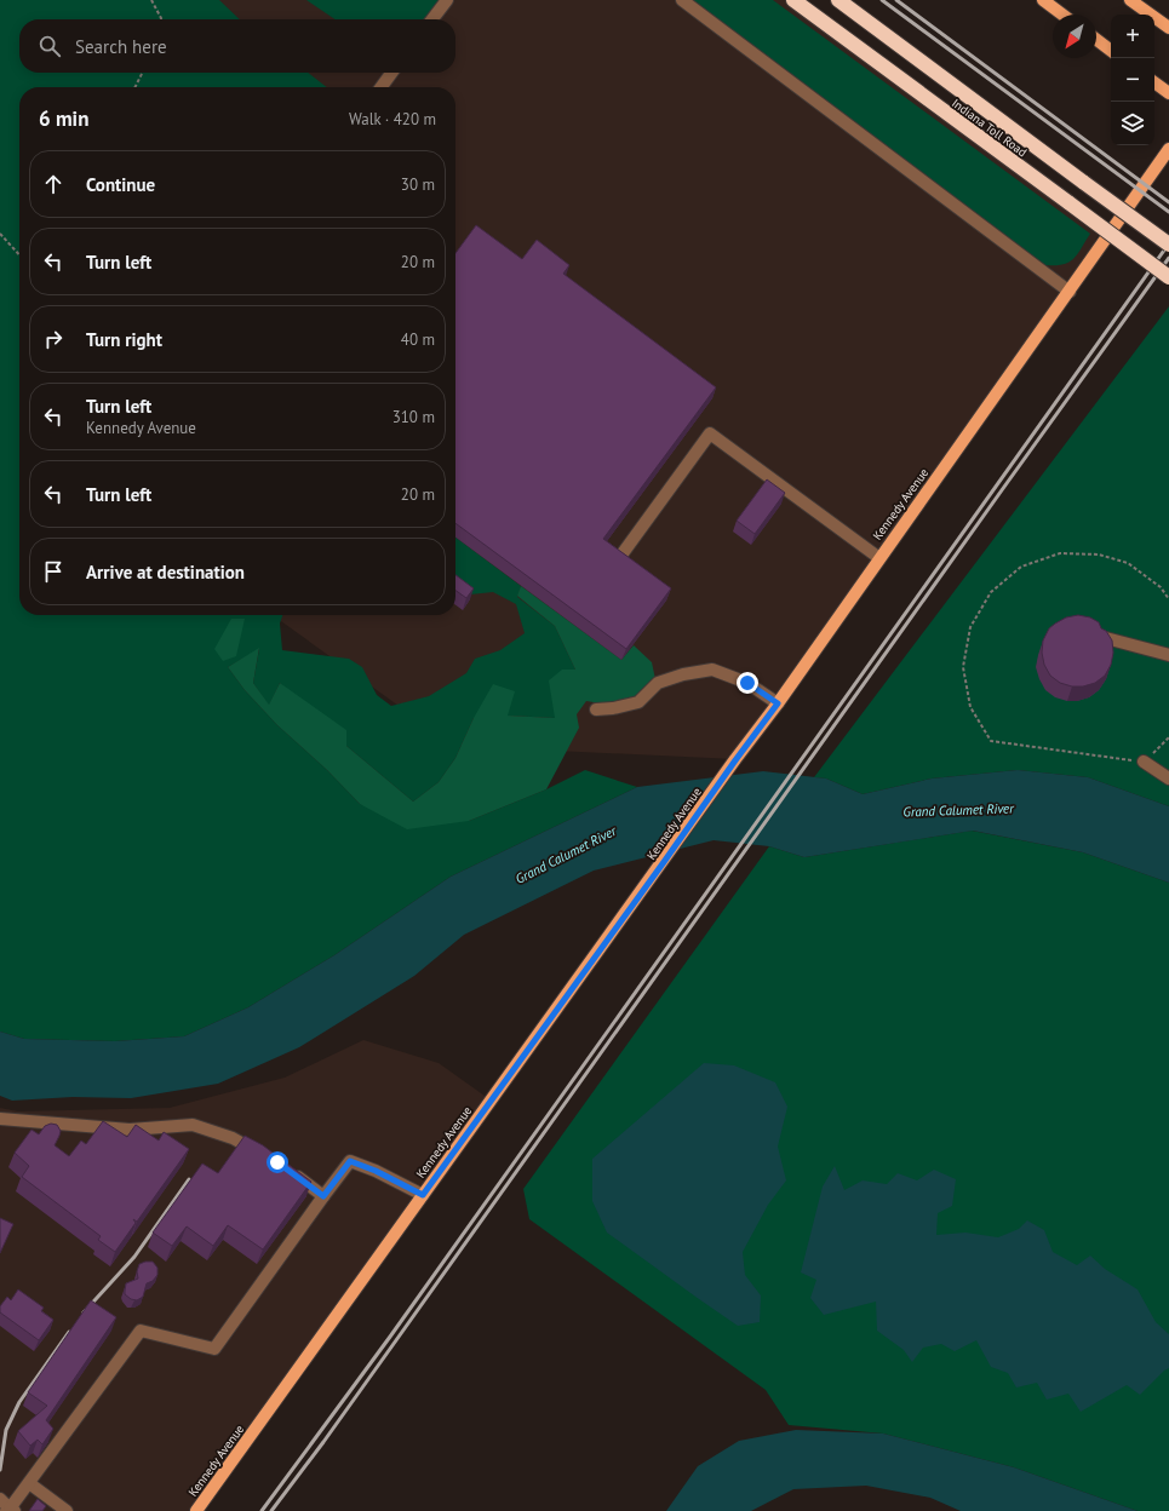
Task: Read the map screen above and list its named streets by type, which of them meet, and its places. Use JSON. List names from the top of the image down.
{
  "streets": {
    "highway": ["Indiana Toll Road"],
    "main road": ["Kennedy Avenue"]
  },
  "water": ["Grand Calumet River"],
  "north": "bottom left",
  "page": {
    "map_buttons": ["+", "−"],
    "search": "Search here",
    "heading": ["6 min", "Walk · 420 m"],
    "list": [
      ["Continue", "30 m"],
      ["Turn left", "20 m"],
      ["Turn right", "40 m"],
      ["Turn left", "Kennedy Avenue", "310 m"],
      ["Turn left", "20 m"],
      "Arrive at destination"
    ]
  }
}
